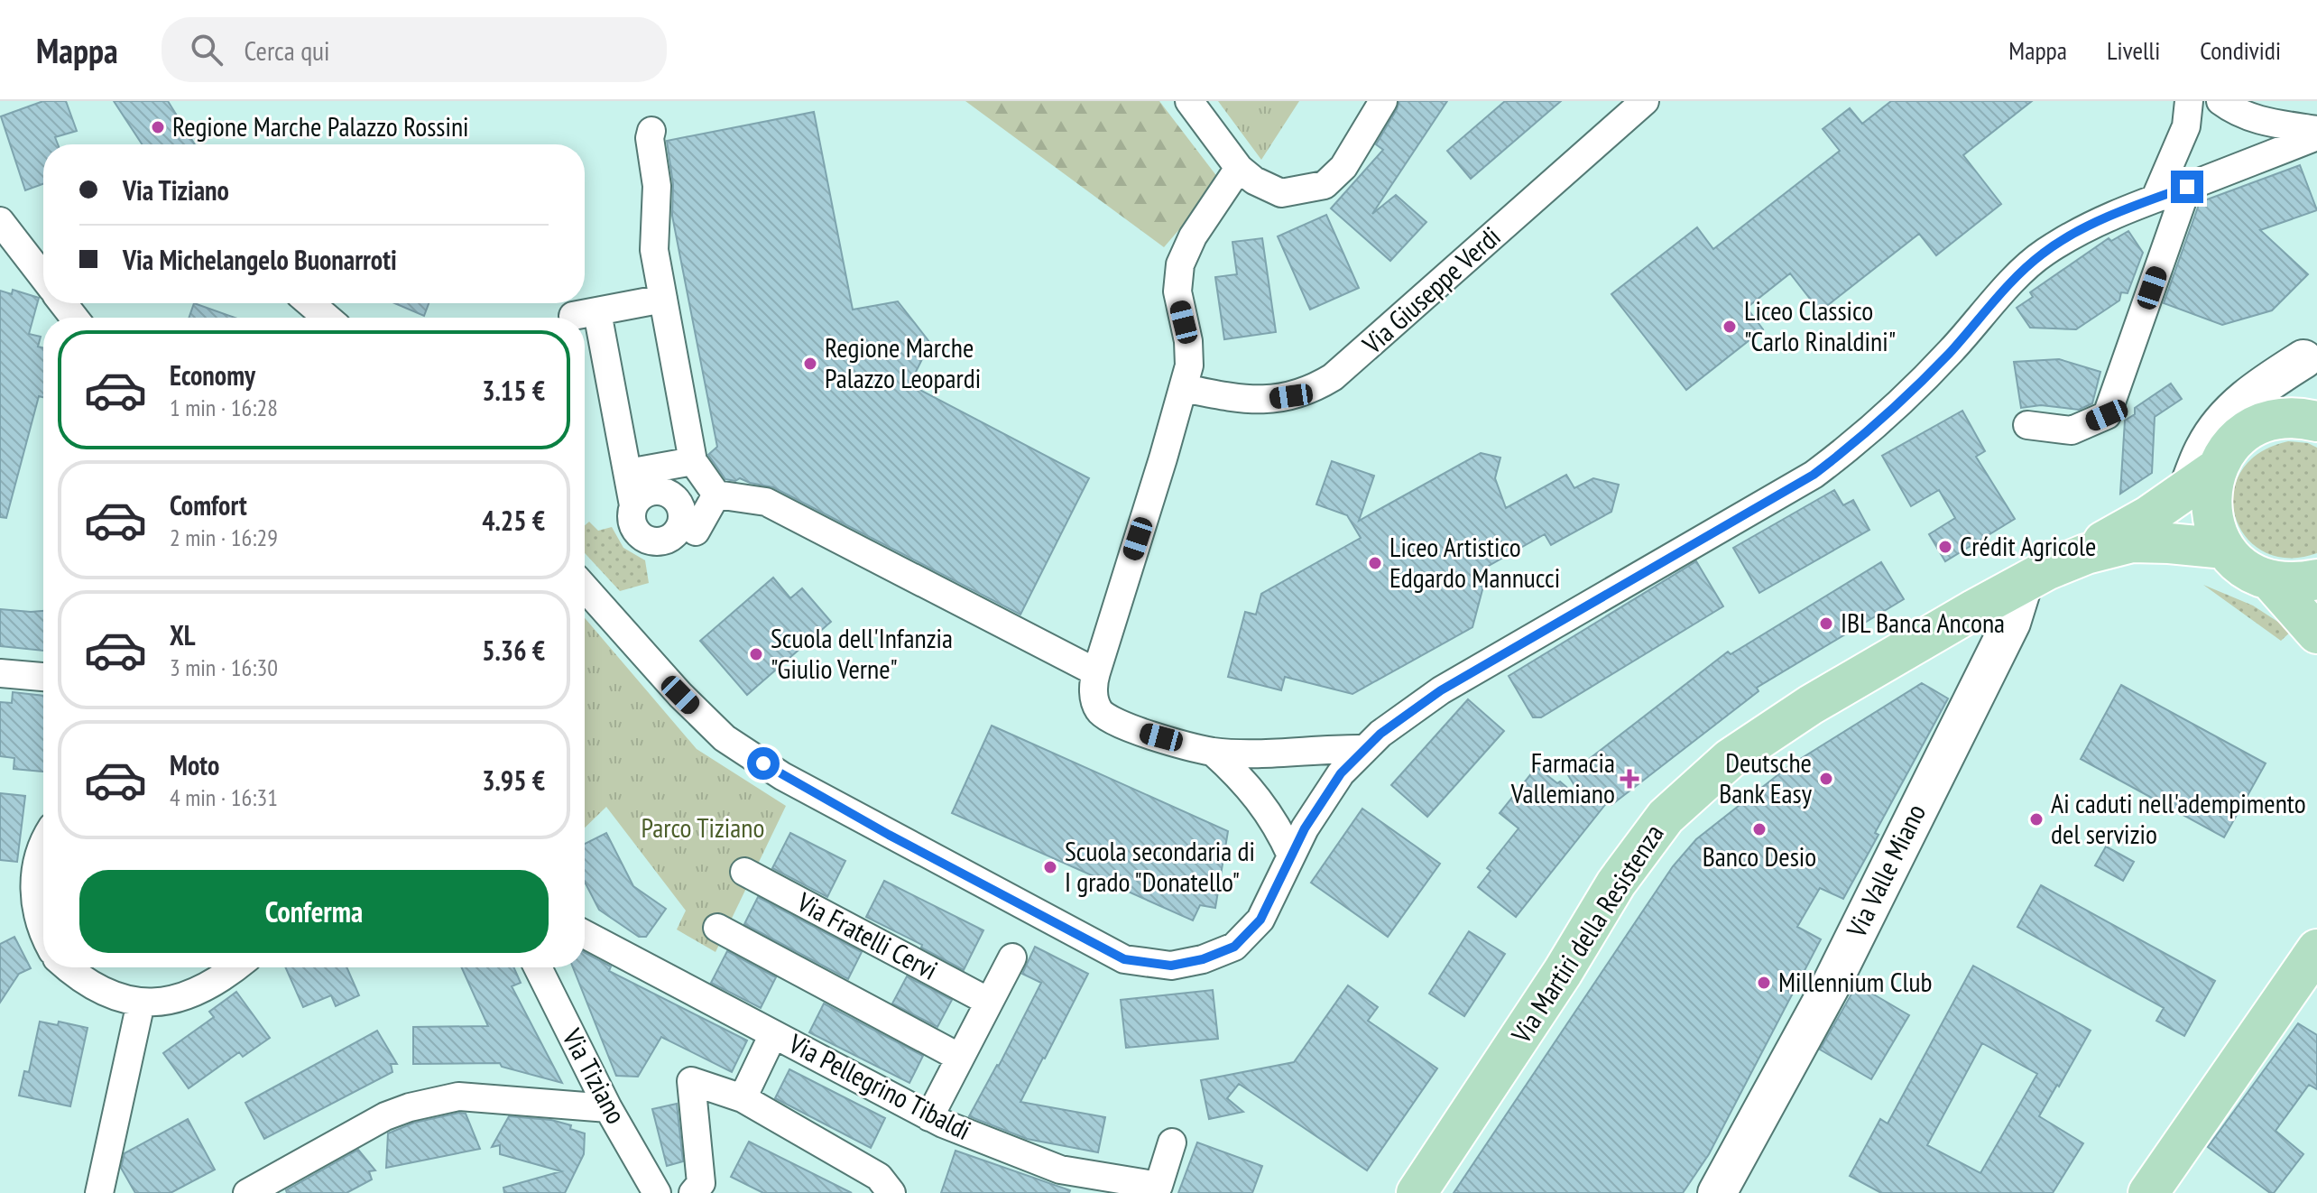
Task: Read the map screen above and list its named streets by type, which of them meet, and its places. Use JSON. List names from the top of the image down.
{
  "streets": {
    "main road": ["Via Martiri della Resistenza"],
    "street": [
      "Via Giuseppe Verdi",
      "Via Valle Miano",
      "Via Fratelli Cervi",
      "Via Tiziano",
      "Via Pellegrino Tibaldi"
    ]
  },
  "crossings": [
    ["Via Valle Miano", "Via Martiri della Resistenza"]
  ],
  "parks": ["Parco Tiziano"],
  "places": {
    "other": [
      "Regione Marche Palazzo Rossini",
      "Liceo Classico \"Carlo Rinaldini\"",
      "Regione Marche Palazzo Leopardi",
      "Crédit Agricole",
      "Liceo Artistico Edgardo Mannucci",
      "IBL Banca Ancona",
      "Scuola dell'Infanzia \"Giulio Verne\"",
      "Deutsche Bank Easy",
      "Ai caduti nell'adempimento del servizio",
      "Banco Desio",
      "Scuola secondaria di I grado \"Donatello\"",
      "Millennium Club"
    ],
    "health": ["Farmacia Vallemiano"]
  },
  "page": {
    "header": "Mappa",
    "search": "Cerca qui",
    "nav": ["Mappa", "Livelli", "Condividi"],
    "banner": ["Via Tiziano", "Via Michelangelo Buonarroti"],
    "list": [
      {
        "name": "Economy",
        "note": "1 min · 16:28",
        "value": "3.15 €"
      },
      {
        "name": "Comfort",
        "note": "2 min · 16:29",
        "value": "4.25 €"
      },
      {
        "name": "XL",
        "note": "3 min · 16:30",
        "value": "5.36 €"
      },
      {
        "name": "Moto",
        "note": "4 min · 16:31",
        "value": "3.95 €"
      }
    ],
    "buttons": "Conferma"
  }
}
